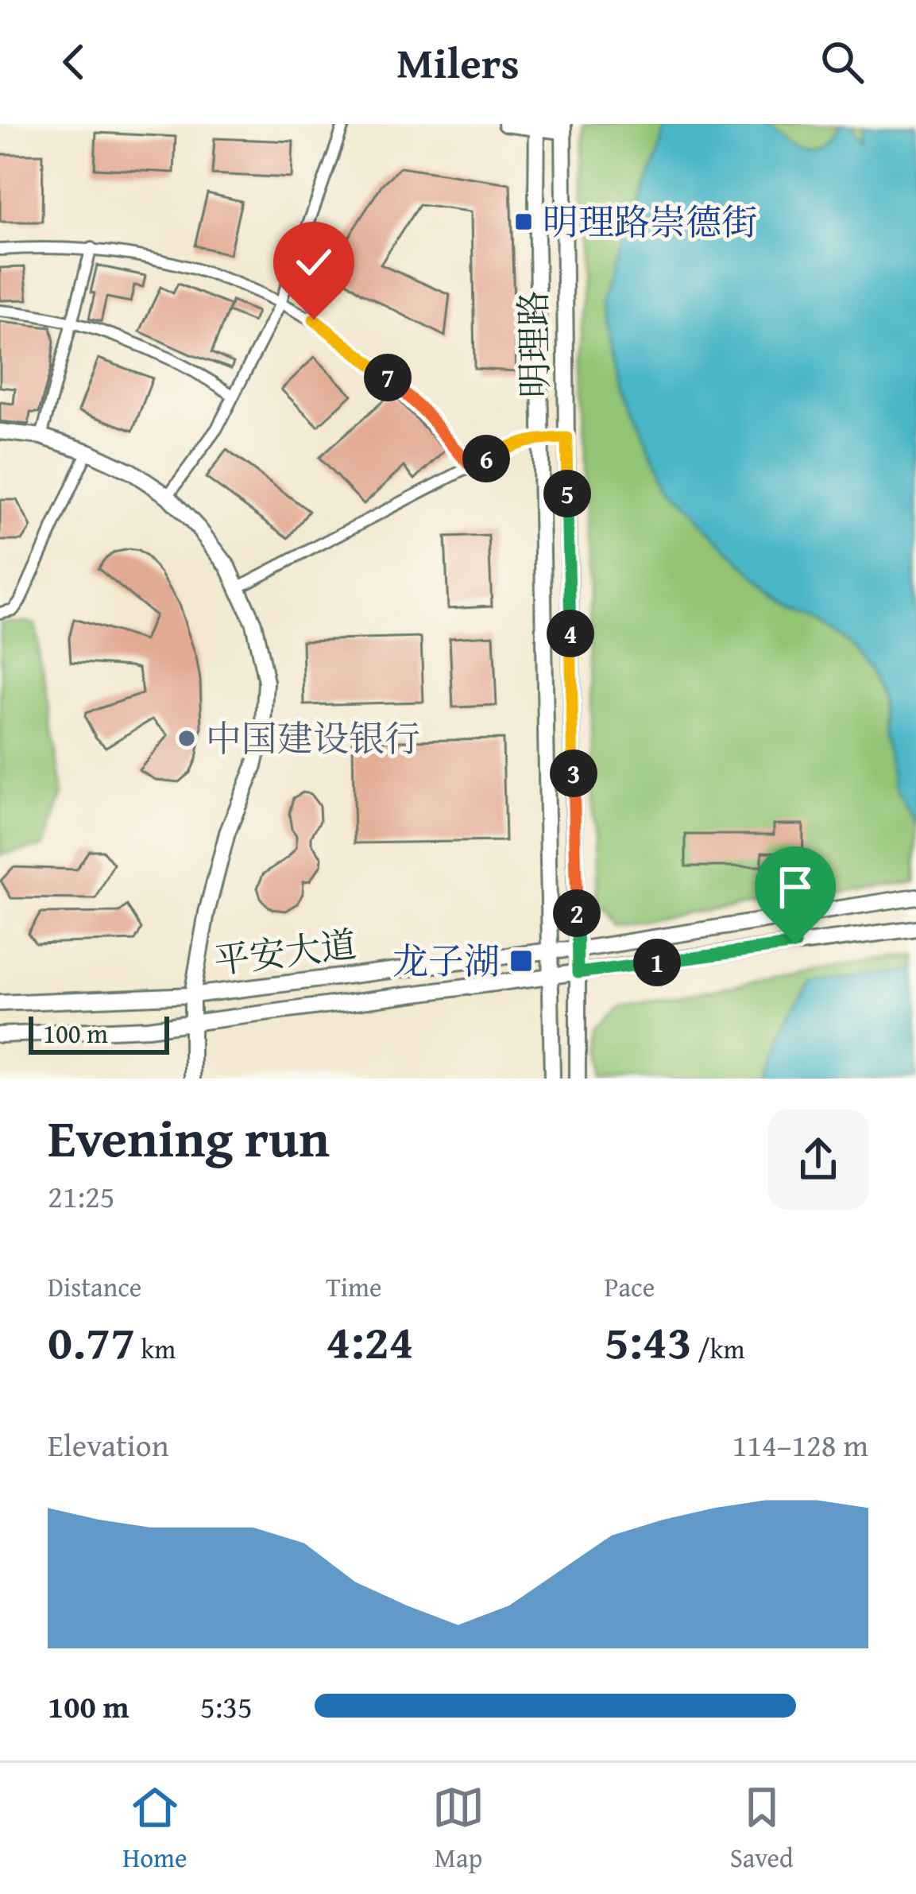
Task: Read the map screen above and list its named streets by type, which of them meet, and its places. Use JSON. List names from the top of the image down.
{
  "streets": {
    "main road": ["明理路", "平安大道"]
  },
  "crossings": [
    ["明理路", "平安大道"]
  ],
  "places": {
    "transit": ["明理路崇德街", "龙子湖"],
    "other": ["中国建设银行"]
  },
  "scale_bar": "100 m",
  "page": {
    "header": "Milers",
    "pins": [
      "7",
      "6",
      "5",
      "4",
      "3",
      "2",
      "1"
    ],
    "scale": "100 m",
    "heading": ["Evening run", "21:25"],
    "stats": [
      ["Distance", "0.77 km"],
      ["Time", "4:24"],
      ["Pace", "5:43 /km"]
    ],
    "chart": ["Elevation", "114–128 m"],
    "list": [
      {
        "name": "100 m",
        "note": "5:35"
      }
    ],
    "tabs": ["Home", "Map", "Saved"]
  }
}
